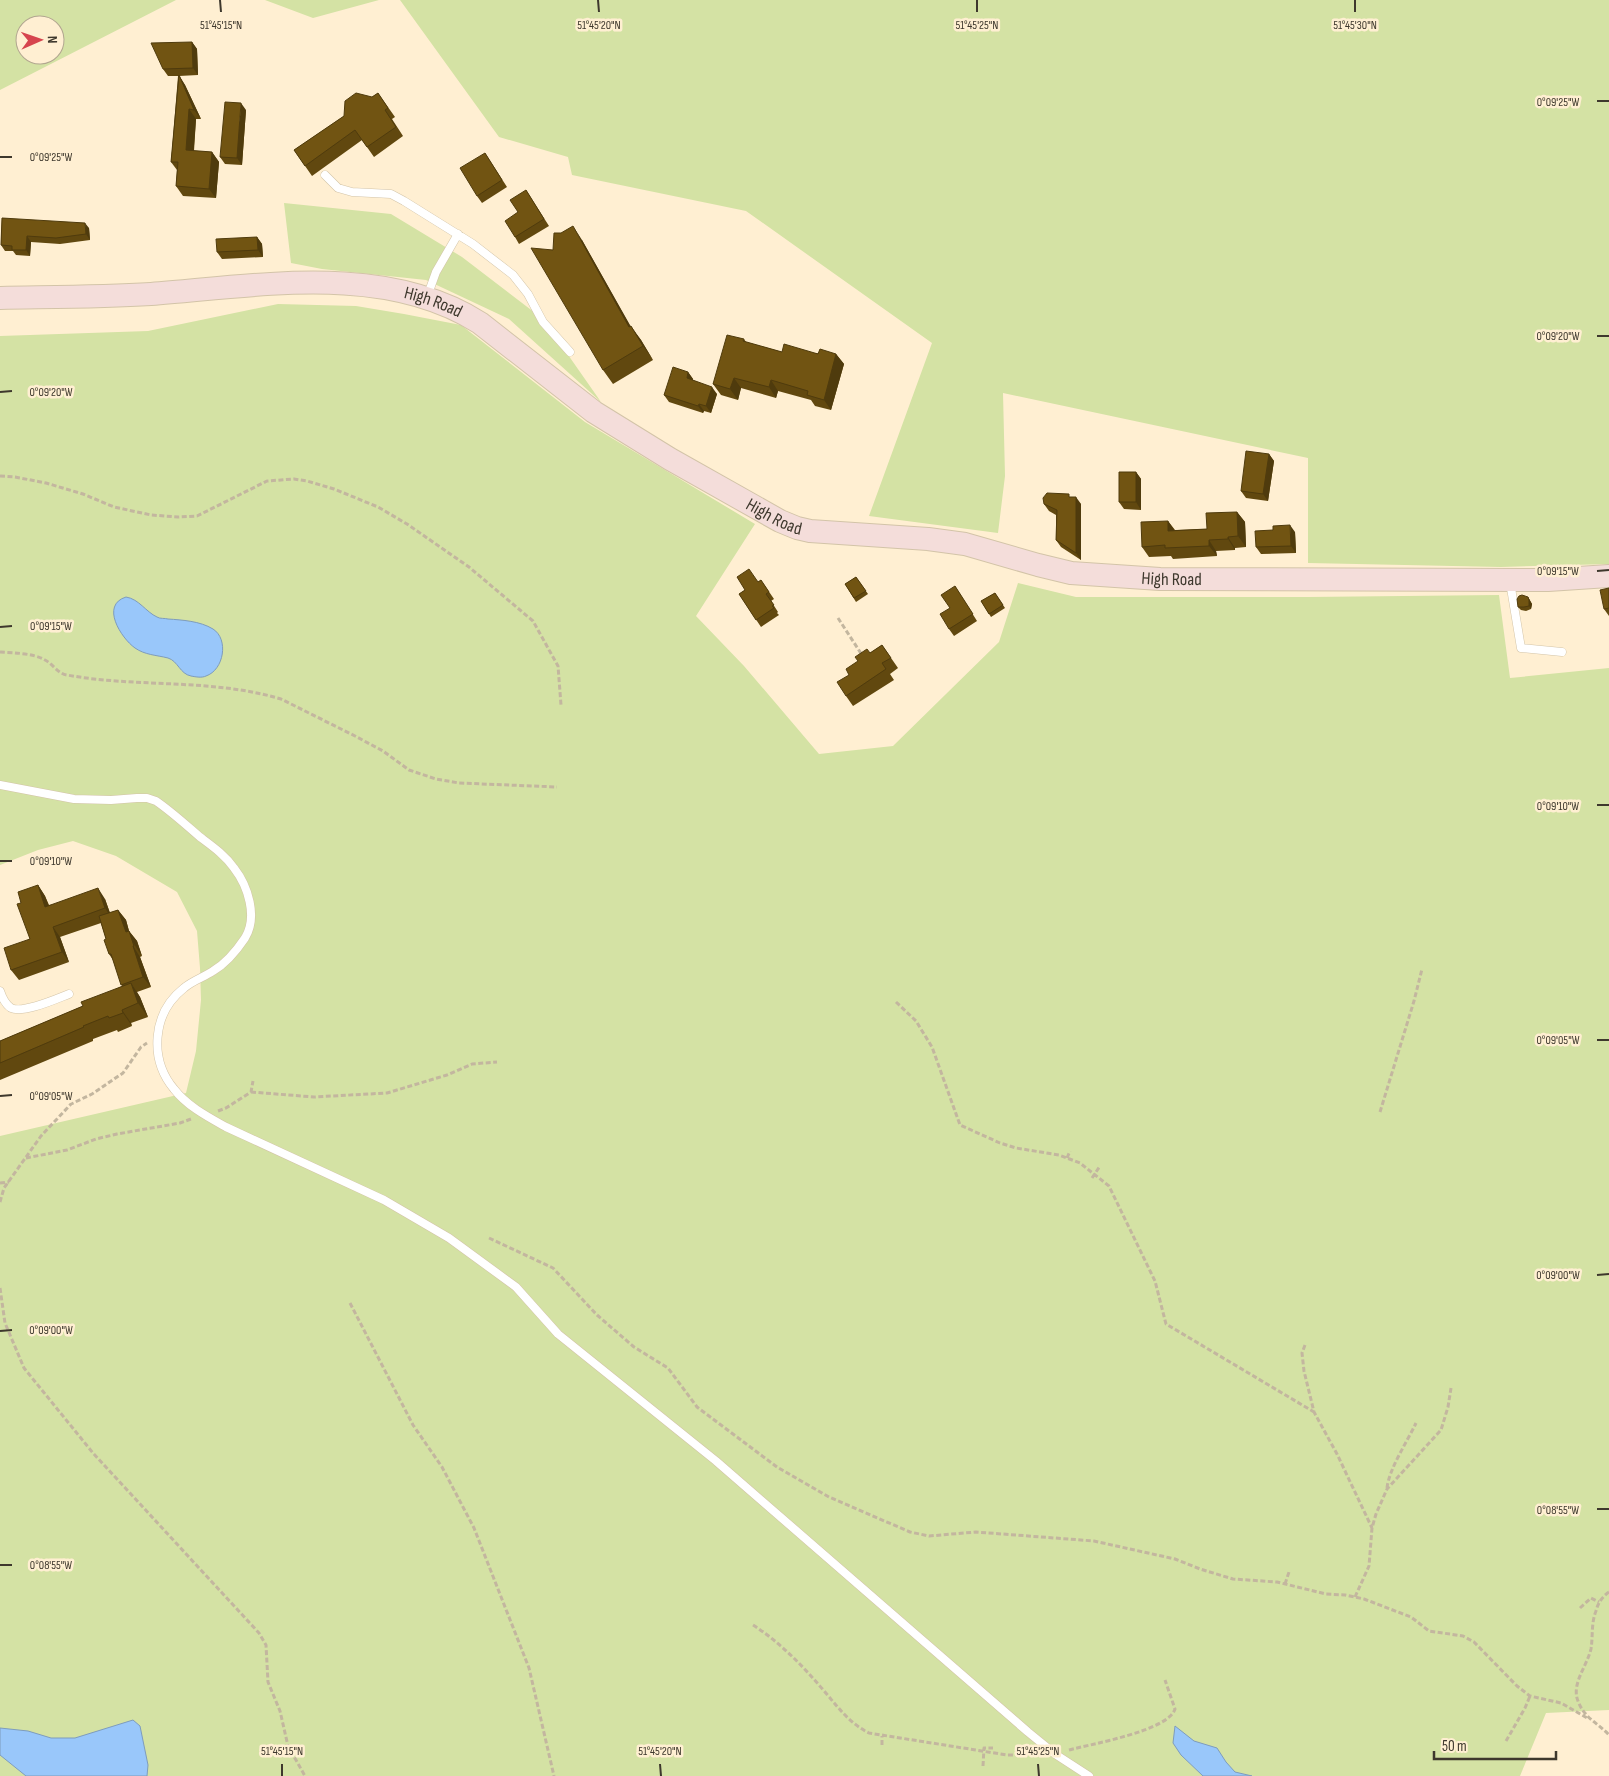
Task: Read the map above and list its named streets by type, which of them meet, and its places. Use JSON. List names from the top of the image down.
{
  "streets": {
    "main road": ["High Road"]
  },
  "scale_bar": "50 m",
  "north": "right",
  "coordinates": [
    "51°45'15\"N",
    "51°45'20\"N",
    "51°45'25\"N",
    "51°45'30\"N",
    "0°09'25\"W",
    "0°09'20\"W",
    "0°09'15\"W",
    "0°09'10\"W",
    "0°09'05\"W",
    "0°09'00\"W",
    "0°08'55\"W"
  ]
}
